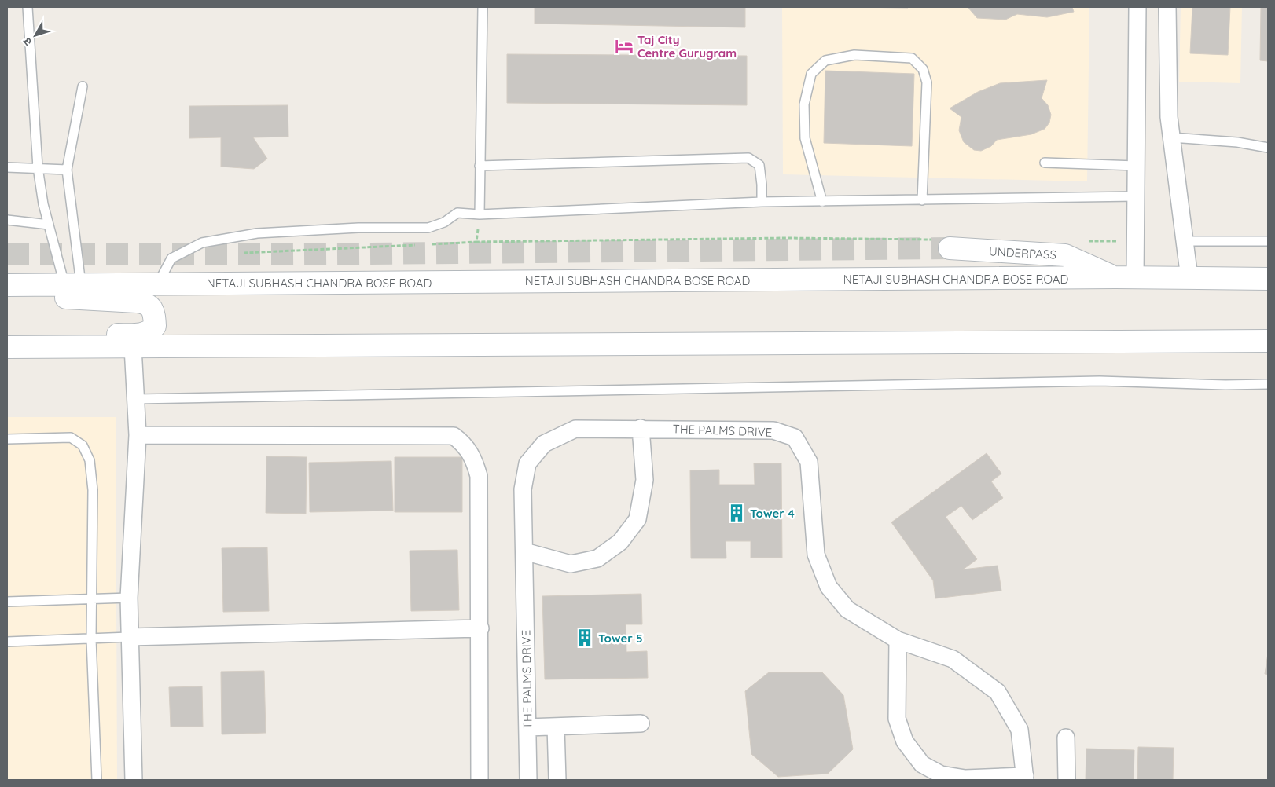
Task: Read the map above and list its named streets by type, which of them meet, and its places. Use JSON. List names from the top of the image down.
{
  "streets": {
    "main road": ["UNDERPASS", "NETAJI SUBHASH CHANDRA BOSE ROAD"],
    "street": ["THE PALMS DRIVE"]
  },
  "crossings": [
    ["UNDERPASS", "NETAJI SUBHASH CHANDRA BOSE ROAD"]
  ],
  "places": {
    "hotel": ["Taj City Centre Gurugram"],
    "building": ["Tower 4", "Tower 5"]
  },
  "north": "bottom left"
}
